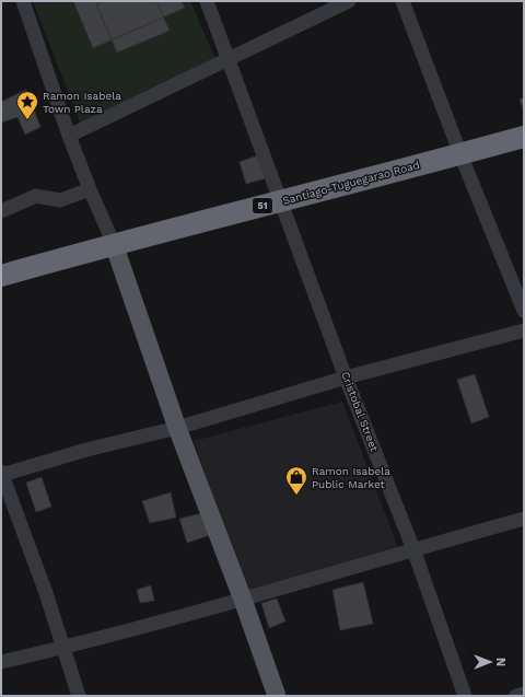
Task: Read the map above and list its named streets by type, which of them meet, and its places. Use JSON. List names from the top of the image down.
{
  "streets": {
    "highway": ["Santiago-Tuguegarao Road", "51"],
    "street": ["Cristobal Street"]
  },
  "crossings": [
    ["Santiago-Tuguegarao Road", "Cristobal Street"]
  ],
  "places": {
    "place": ["Ramon Isabela Town Plaza"],
    "shop": ["Ramon Isabela Public Market"]
  },
  "north": "right"
}
